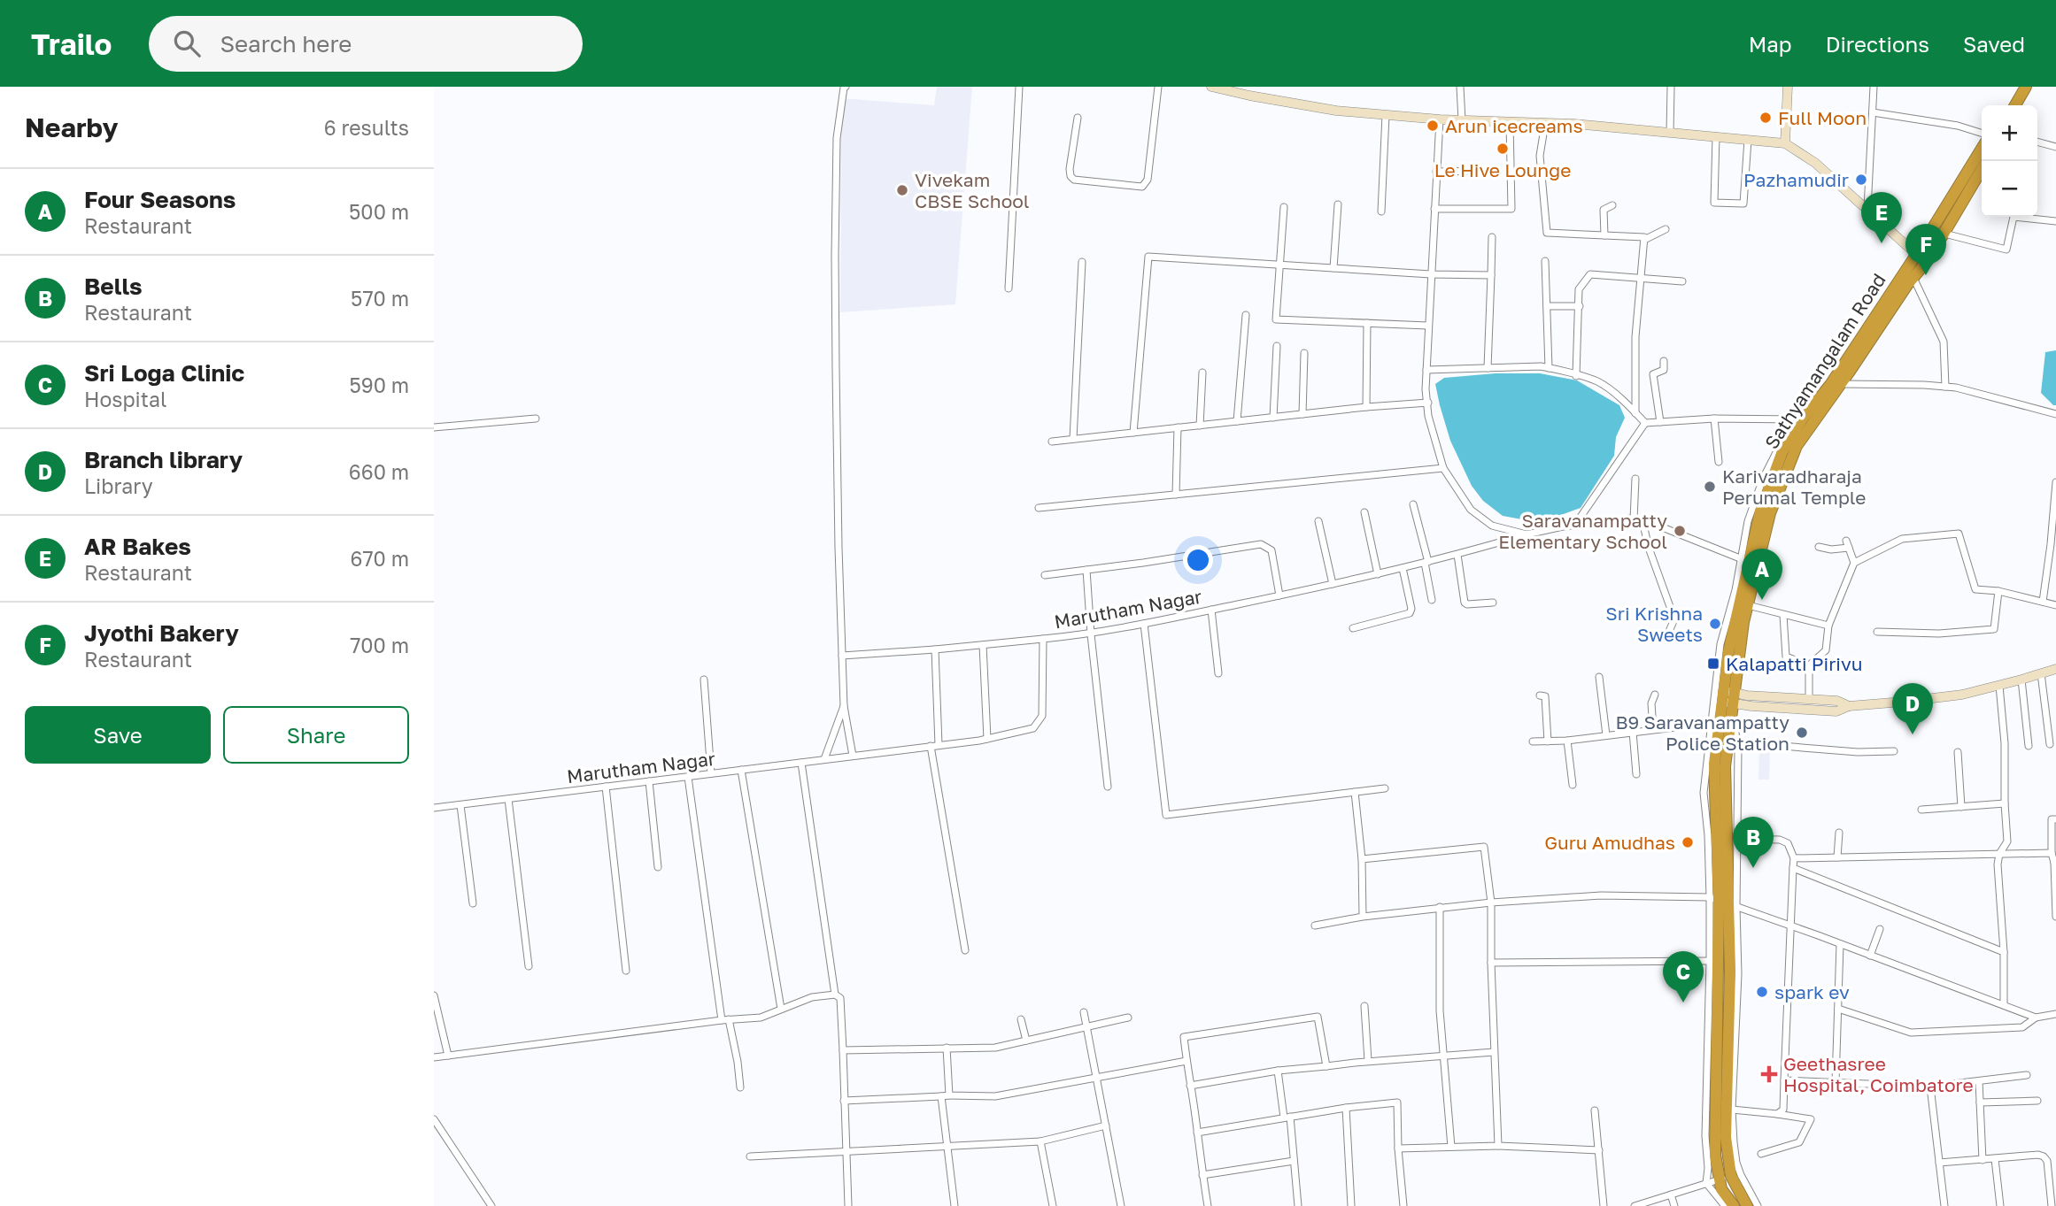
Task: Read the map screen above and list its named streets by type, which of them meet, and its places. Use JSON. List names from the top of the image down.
{
  "streets": {
    "highway": ["Sathyamangalam Road"],
    "street": ["Marutham Nagar"]
  },
  "places": {
    "other": [
      "Full Moon",
      "Arun icecreams",
      "Le Hive Lounge",
      "Pazhamudir",
      "Vivekam CBSE School",
      "Karivaradharaja Perumal Temple",
      "Saravanampatty Elementary School",
      "Sri Krishna Sweets",
      "B9 Saravanampatty Police Station",
      "Guru Amudhas",
      "spark ev"
    ],
    "transit": ["Kalapatti Pirivu"],
    "health": ["Geethasree Hospital, Coimbatore"]
  },
  "page": {
    "header": "Trailo",
    "search": "Search here",
    "nav": ["Map", "Directions", "Saved"],
    "heading": ["Nearby", "6 results"],
    "map_buttons": ["+", "−"],
    "list": [
      {
        "mark": "A",
        "name": "Four Seasons",
        "note": "Restaurant",
        "value": "500 m"
      },
      {
        "mark": "B",
        "name": "Bells",
        "note": "Restaurant",
        "value": "570 m"
      },
      {
        "mark": "C",
        "name": "Sri Loga Clinic",
        "note": "Hospital",
        "value": "590 m"
      },
      {
        "mark": "D",
        "name": "Branch library",
        "note": "Library",
        "value": "660 m"
      },
      {
        "mark": "E",
        "name": "AR Bakes",
        "note": "Restaurant",
        "value": "670 m"
      },
      {
        "mark": "F",
        "name": "Jyothi Bakery",
        "note": "Restaurant",
        "value": "700 m"
      }
    ],
    "pins": [
      "E",
      "F",
      "A",
      "D",
      "B",
      "C"
    ],
    "buttons": ["Save", "Share"]
  }
}
